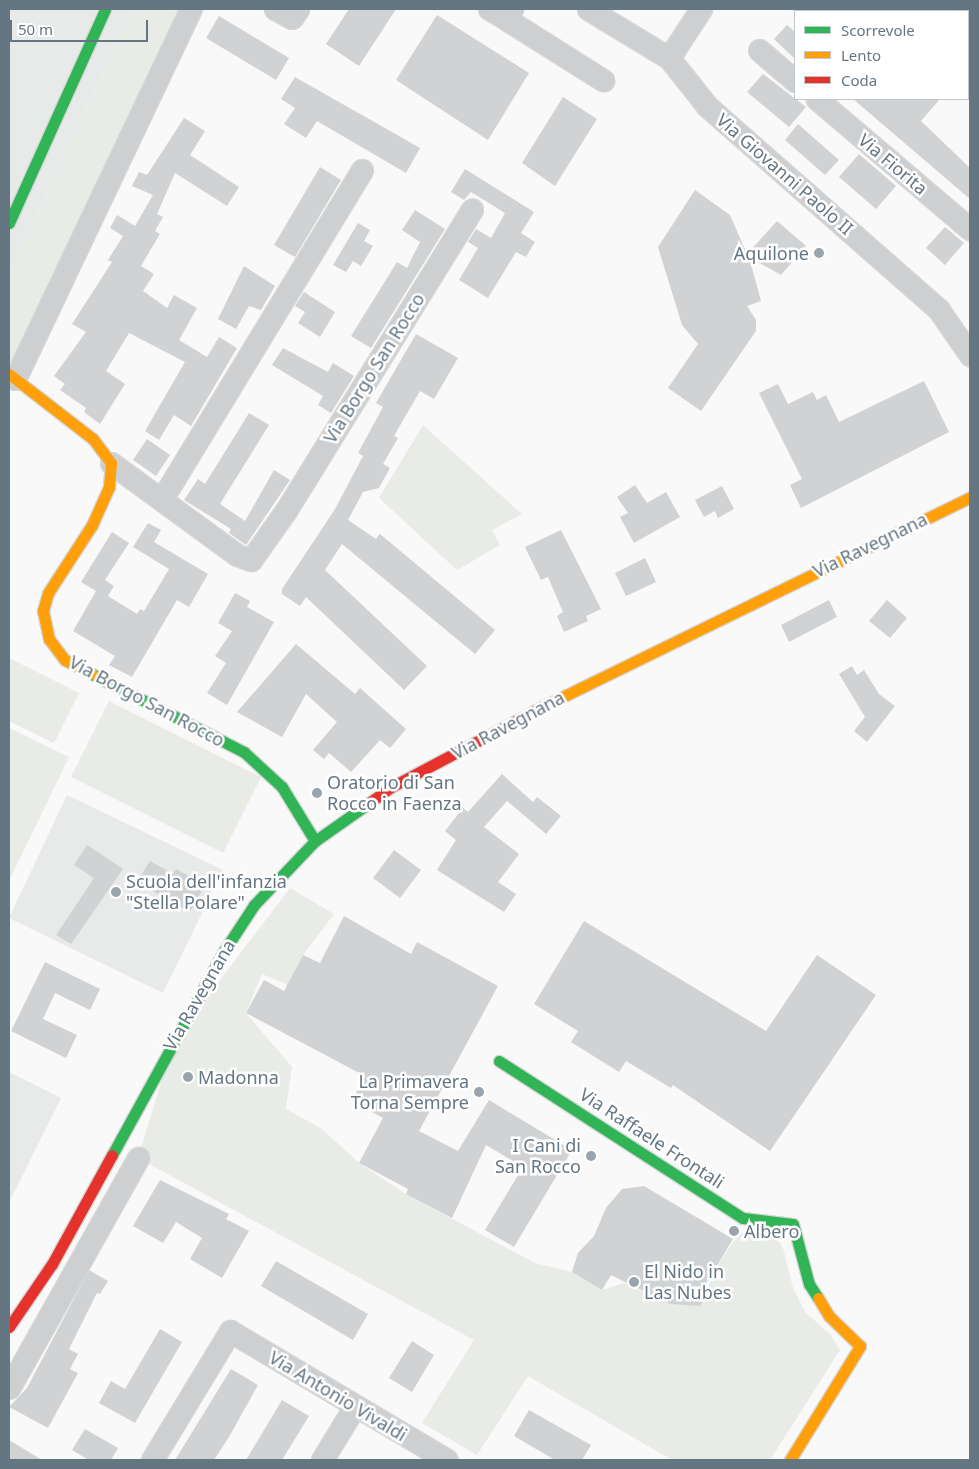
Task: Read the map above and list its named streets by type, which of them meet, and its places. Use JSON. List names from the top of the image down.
{
  "streets": {
    "main road": ["Via Borgo San Rocco", "Via Ravegnana", "Via Raffaele Frontali"],
    "street": ["Via Fiorita", "Via Giovanni Paolo II", "Via Antonio Vivaldi"]
  },
  "crossings": [
    ["Via Borgo San Rocco", "Via Ravegnana"]
  ],
  "places": [
    "Aquilone",
    "Oratorio di San Rocco in Faenza",
    "Scuola dell'infanzia \"Stella Polare\"",
    "Madonna",
    "La Primavera Torna Sempre",
    "I Cani di San Rocco",
    "Albero",
    "El Nido in Las Nubes"
  ],
  "legend": ["Scorrevole", "Lento", "Coda"],
  "scale_bar": "50 m"
}
